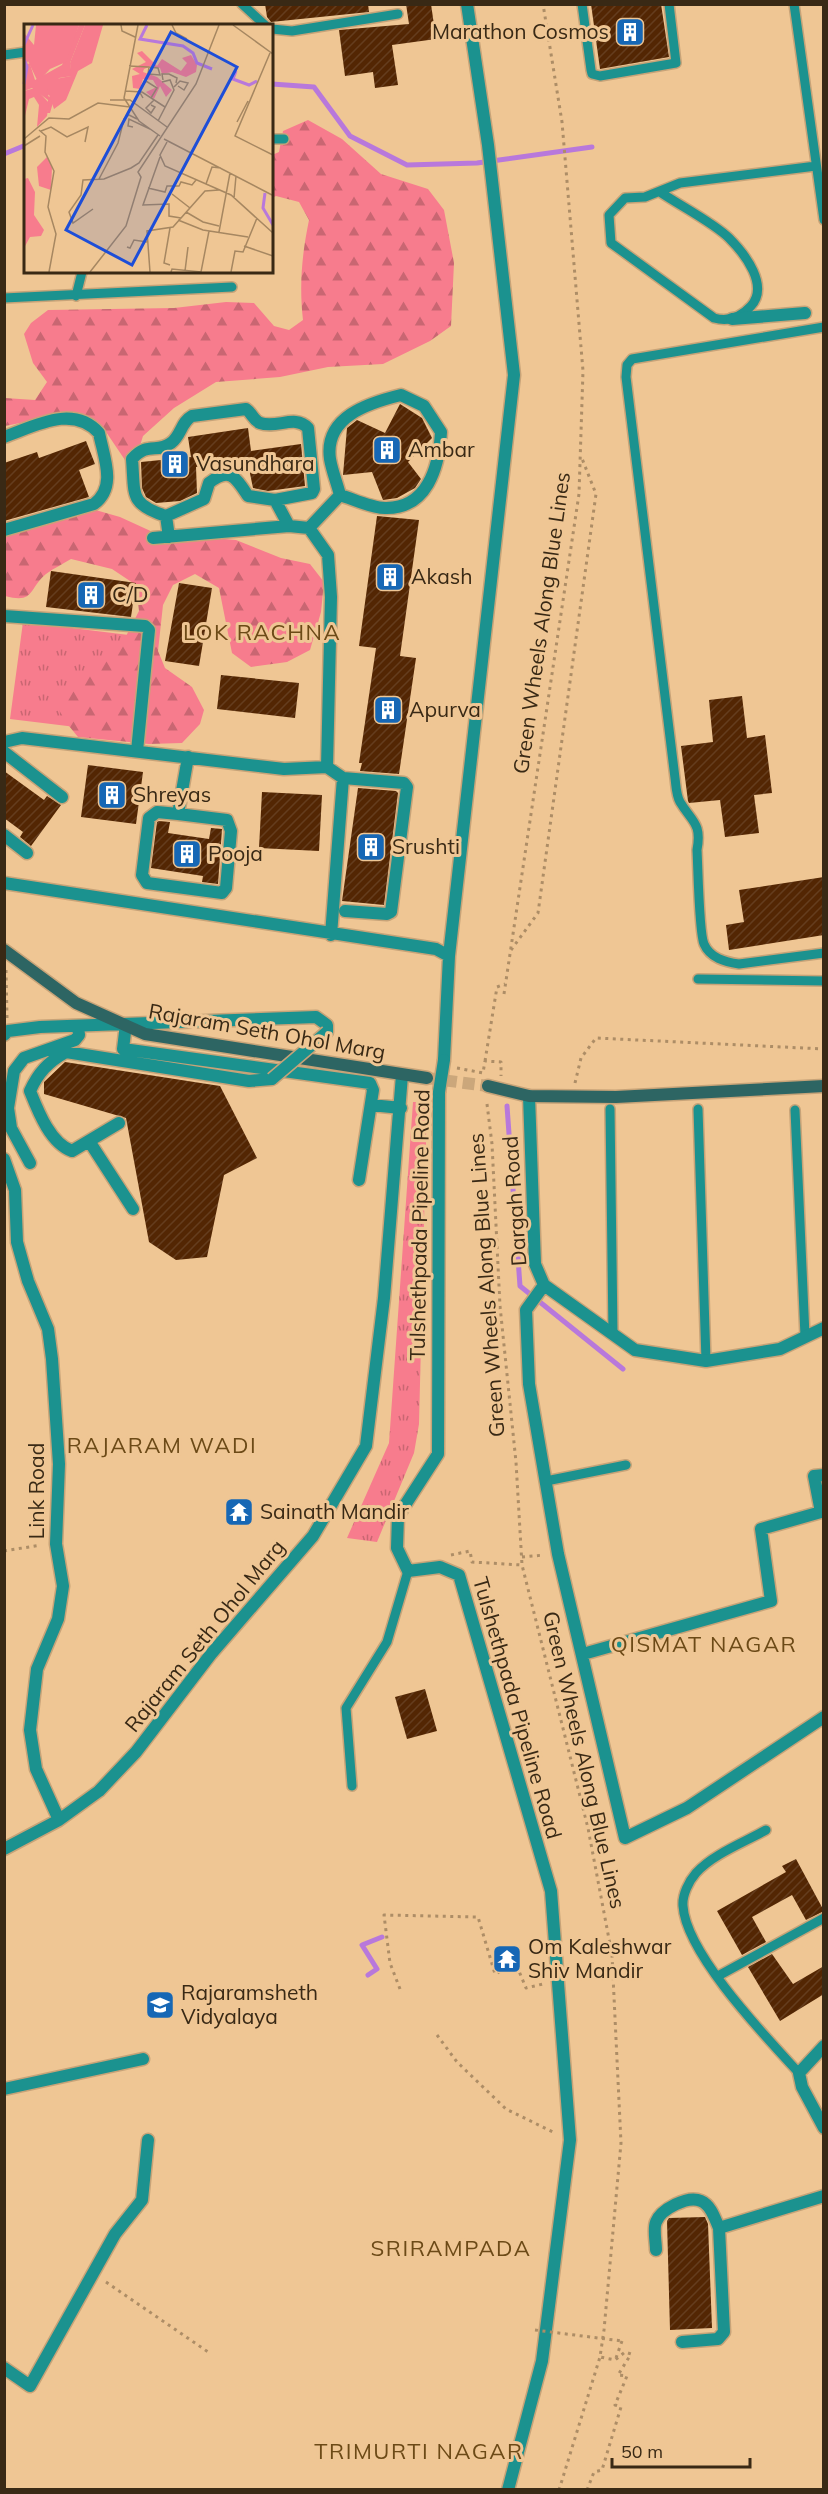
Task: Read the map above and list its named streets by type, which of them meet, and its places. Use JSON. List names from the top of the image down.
{
  "streets": {
    "street": [
      "Rajaram Seth Ohol Marg",
      "Dargah Road",
      "Tulshethpada Pipeline Road",
      "Link Road"
    ],
    "path": ["Green Wheels Along Blue Lines"]
  },
  "crossings": [
    ["Rajaram Seth Ohol Marg", "Link Road"]
  ],
  "districts": [
    "LOK RACHNA",
    "RAJARAM WADI",
    "QISMAT NAGAR",
    "SRIRAMPADA",
    "TRIMURTI NAGAR"
  ],
  "places": {
    "building": [
      "Marathon Cosmos",
      "Ambar",
      "Vasundhara",
      "Akash",
      "C/D",
      "Apurva",
      "Shreyas",
      "Srushti",
      "Pooja"
    ],
    "temple": ["Sainath Mandir", "Om Kaleshwar Shiv Mandir"],
    "school or university": ["Rajaramsheth Vidyalaya"]
  },
  "scale_bar": "50 m"
}
